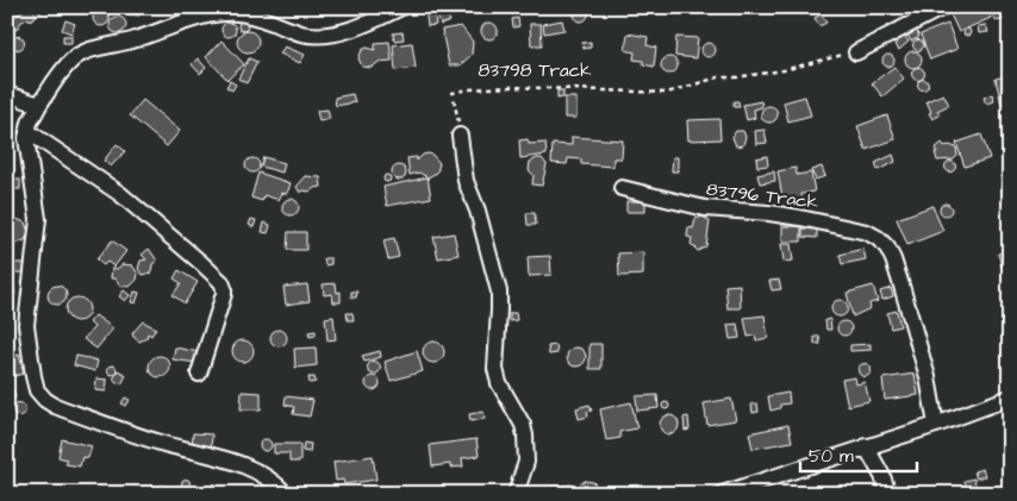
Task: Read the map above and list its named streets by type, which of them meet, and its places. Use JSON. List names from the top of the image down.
{
  "streets": {
    "street": ["83796 Track"],
    "path": ["83798 Track"]
  },
  "scale_bar": "50 m"
}
